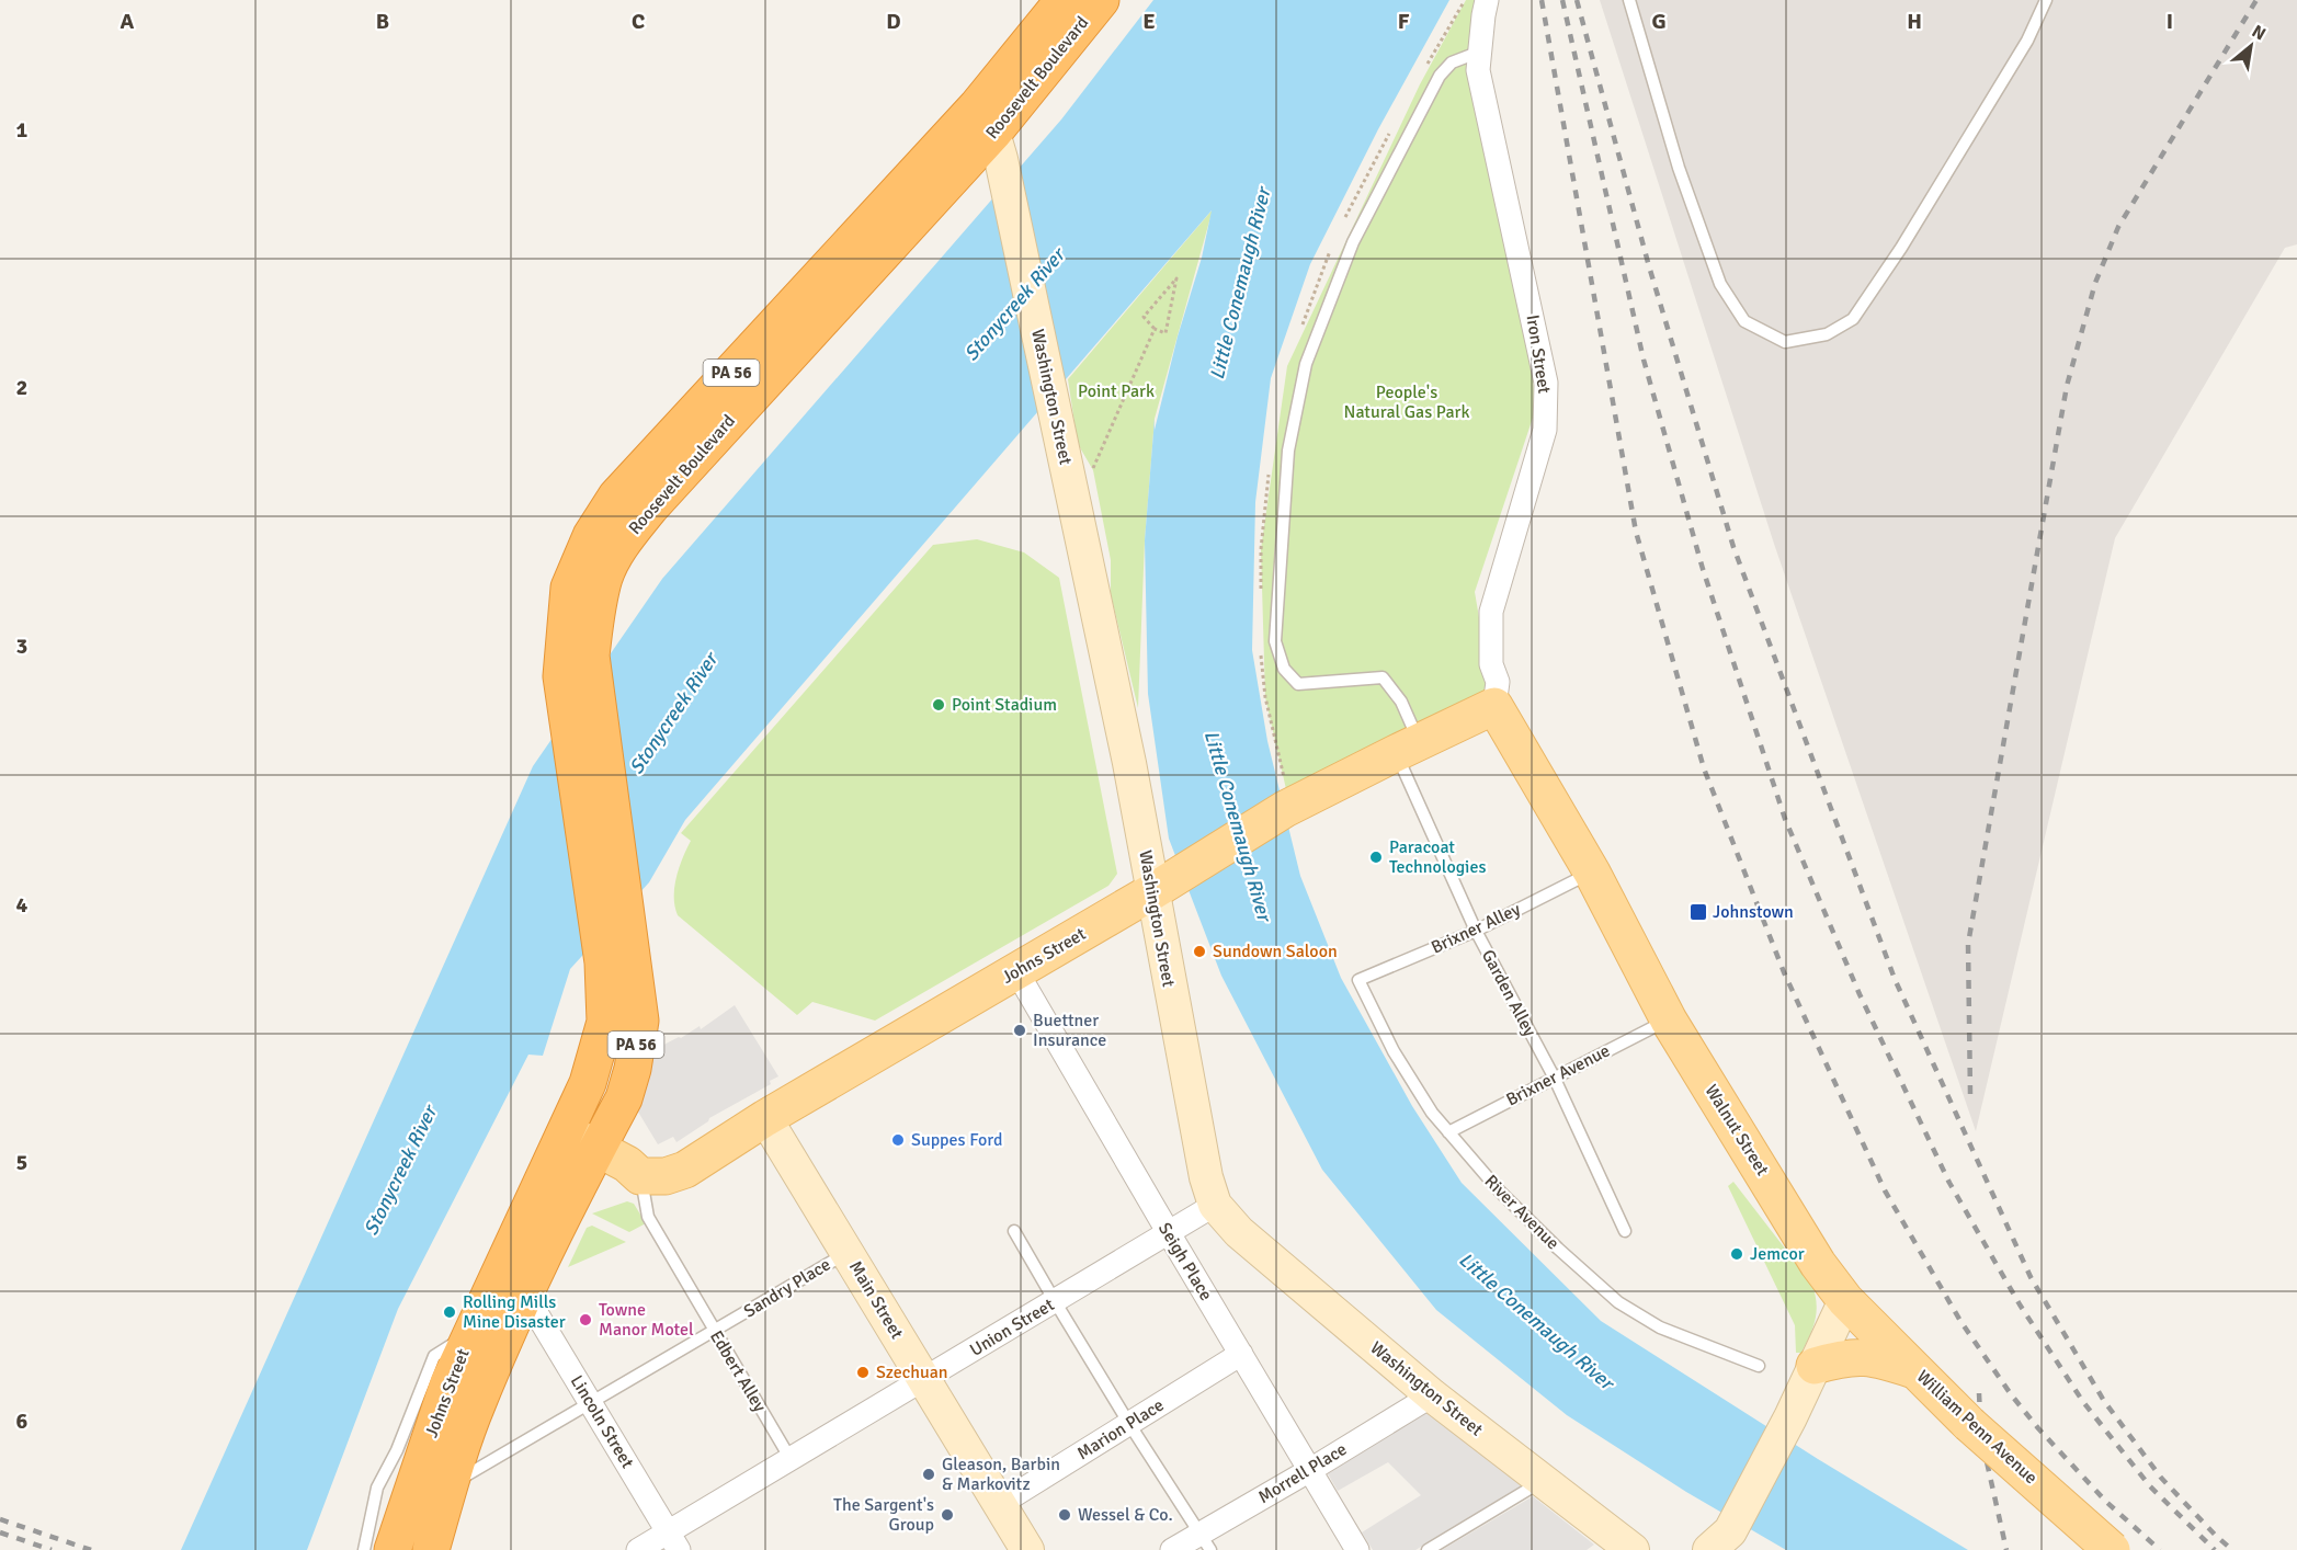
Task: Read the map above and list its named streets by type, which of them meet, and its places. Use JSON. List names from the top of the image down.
{
  "streets": {
    "highway": ["Roosevelt Boulevard", "PA 56", "Johns Street"],
    "main road": [
      "Washington Street",
      "Walnut Street",
      "Main Street",
      "William Penn Avenue"
    ],
    "street": [
      "Iron Street",
      "Seigh Place",
      "Union Street",
      "Lincoln Street",
      "Marion Place",
      "Morrell Place"
    ],
    "lane": [
      "Brixner Alley",
      "Garden Alley",
      "Brixner Avenue",
      "River Avenue",
      "Sandry Place",
      "Edbert Alley"
    ]
  },
  "crossings": [
    ["Roosevelt Boulevard", "Washington Street"],
    ["Roosevelt Boulevard", "Johns Street"],
    ["Iron Street", "Johns Street"],
    ["Iron Street", "Garden Alley"],
    ["Iron Street", "Walnut Street"],
    ["Washington Street", "Johns Street"],
    ["Washington Street", "Union Street"],
    ["Washington Street", "Morrell Place"],
    ["Brixner Alley", "Garden Alley"],
    ["Brixner Alley", "Walnut Street"],
    ["Brixner Alley", "River Avenue"],
    ["Johns Street", "Garden Alley"],
    ["Johns Street", "Walnut Street"],
    ["Johns Street", "Seigh Place"],
    ["Johns Street", "Sandry Place"],
    ["Johns Street", "Main Street"],
    ["Johns Street", "Edbert Alley"],
    ["Johns Street", "Lincoln Street"],
    ["Garden Alley", "Brixner Avenue"],
    ["Brixner Avenue", "Walnut Street"],
    ["Brixner Avenue", "River Avenue"],
    ["Walnut Street", "William Penn Avenue"],
    ["Seigh Place", "Union Street"],
    ["Seigh Place", "Marion Place"],
    ["Seigh Place", "Morrell Place"],
    ["Sandry Place", "Main Street"],
    ["Sandry Place", "Edbert Alley"],
    ["Sandry Place", "Lincoln Street"],
    ["Main Street", "Union Street"],
    ["Main Street", "Marion Place"],
    ["Union Street", "Edbert Alley"],
    ["Union Street", "Lincoln Street"]
  ],
  "water": ["Little Conemaugh River", "Stonycreek River"],
  "parks": ["Point Park", "People's Natural Gas Park"],
  "places": {
    "other": [
      "Point Stadium",
      "Paracoat Technologies",
      "Sundown Saloon",
      "Buettner Insurance",
      "Suppes Ford",
      "Jemcor",
      "Rolling Mills Mine Disaster",
      "Towne Manor Motel",
      "Szechuan",
      "Gleason, Barbin & Markovitz",
      "The Sargent's Group",
      "Wessel & Co."
    ],
    "transit": ["Johnstown"]
  },
  "north": "top right",
  "grid": {
    "columns": [
      "A",
      "B",
      "C",
      "D",
      "E",
      "F",
      "G",
      "H",
      "I"
    ],
    "rows": [
      "1",
      "2",
      "3",
      "4",
      "5",
      "6"
    ]
  }
}
